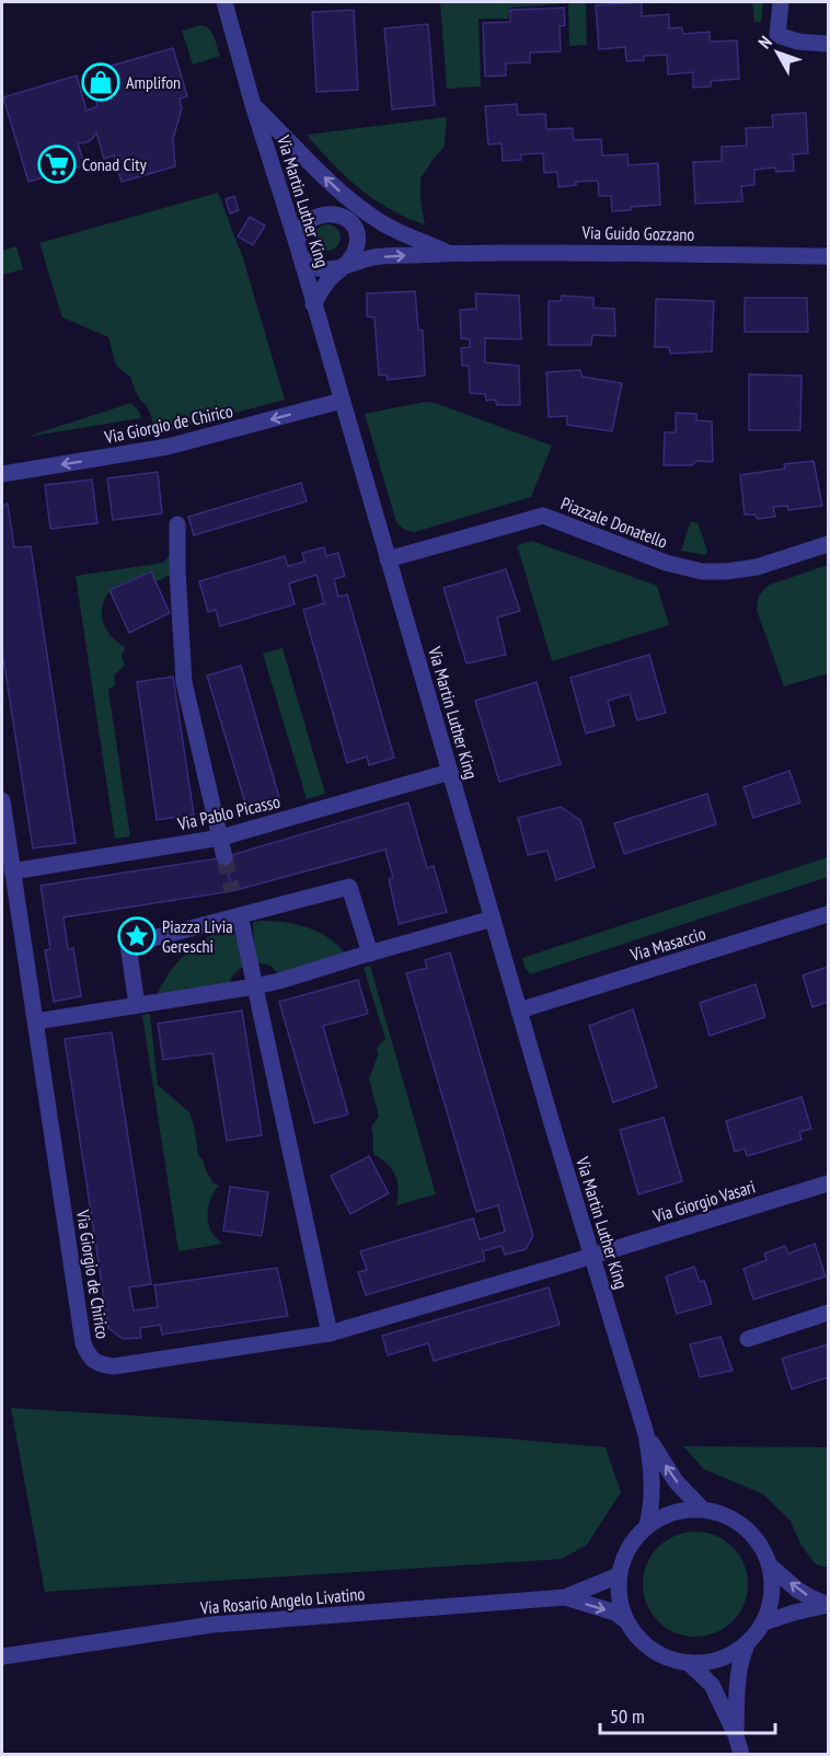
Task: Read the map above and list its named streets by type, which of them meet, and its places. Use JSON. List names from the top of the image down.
{
  "streets": {
    "street": [
      "Via Martin Luther King",
      "Via Guido Gozzano",
      "Via Giorgio de Chirico",
      "Piazzale Donatello",
      "Via Pablo Picasso",
      "Via Masaccio",
      "Via Giorgio Vasari",
      "Via Rosario Angelo Livatino"
    ]
  },
  "crossings": [
    ["Via Martin Luther King", "Via Guido Gozzano"],
    ["Via Martin Luther King", "Via Giorgio de Chirico"],
    ["Via Martin Luther King", "Piazzale Donatello"],
    ["Via Martin Luther King", "Via Pablo Picasso"],
    ["Via Martin Luther King", "Via Masaccio"],
    ["Via Martin Luther King", "Via Giorgio Vasari"],
    ["Via Giorgio de Chirico", "Via Pablo Picasso"],
    ["Via Giorgio de Chirico", "Via Giorgio Vasari"]
  ],
  "places": {
    "shop": ["Amplifon"],
    "supermarket": ["Conad City"],
    "place": ["Piazza Livia Gereschi"]
  },
  "scale_bar": "50 m",
  "north": "top left"
}
